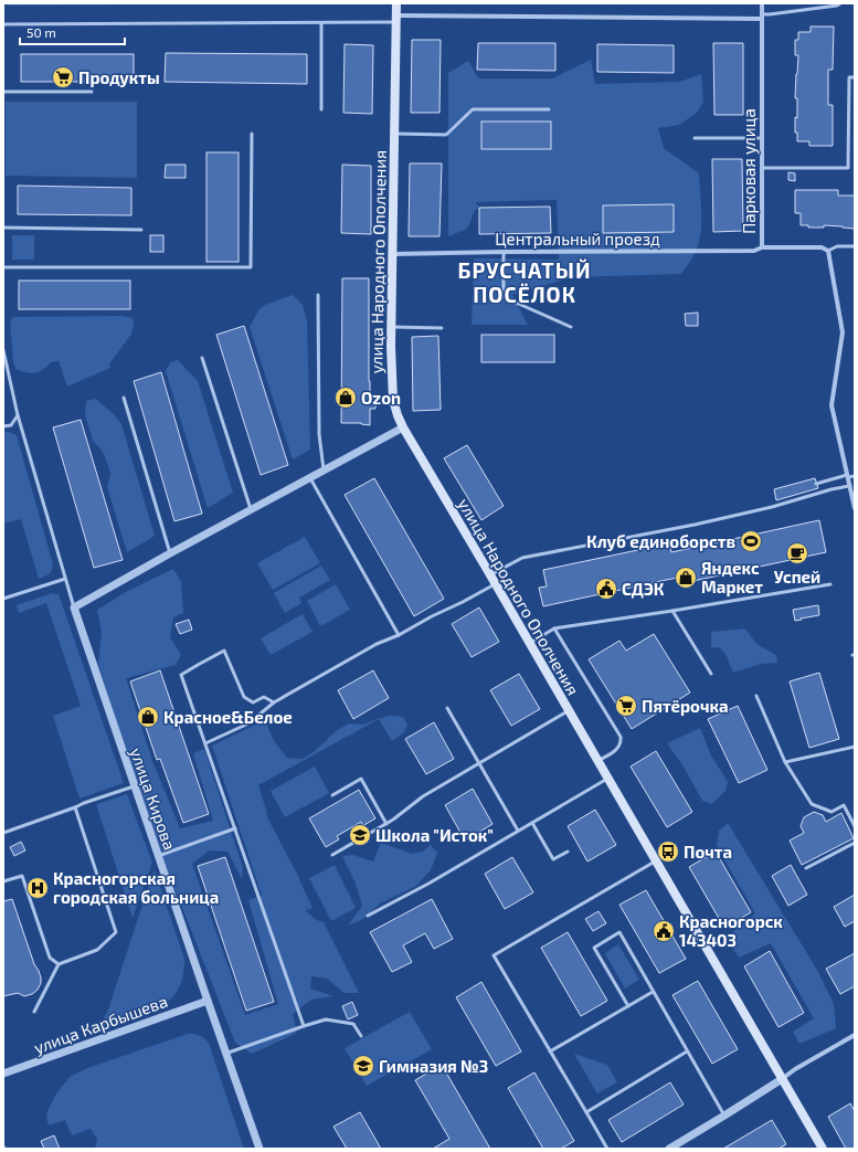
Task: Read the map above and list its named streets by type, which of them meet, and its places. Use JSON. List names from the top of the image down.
{
  "streets": {
    "main road": ["улица Народного Ополчения"],
    "street": [
      "Парковая улица",
      "Центральный проезд",
      "улица Кирова",
      "улица Карбышева"
    ]
  },
  "crossings": [
    ["Парковая улица", "Центральный проезд"],
    ["Центральный проезд", "улица Народного Ополчения"],
    ["улица Кирова", "улица Карбышева"]
  ],
  "districts": ["БРУСЧАТЫЙ ПОСЁЛОК"],
  "places": {
    "supermarket": ["Продукты", "Пятёрочка"],
    "shop": ["Ozon", "Яндекс Маркет", "Красное&Белое"],
    "sports": ["Клуб единоборств"],
    "cafe": ["Успей"],
    "public building": ["СДЭК", "Красногорск 143403"],
    "school or university": ["Школа \"Исток\"", "Гимназия №3"],
    "bus stop": ["Почта"],
    "hospital": ["Красногорская городская больница"]
  },
  "scale_bar": "50 m"
}
